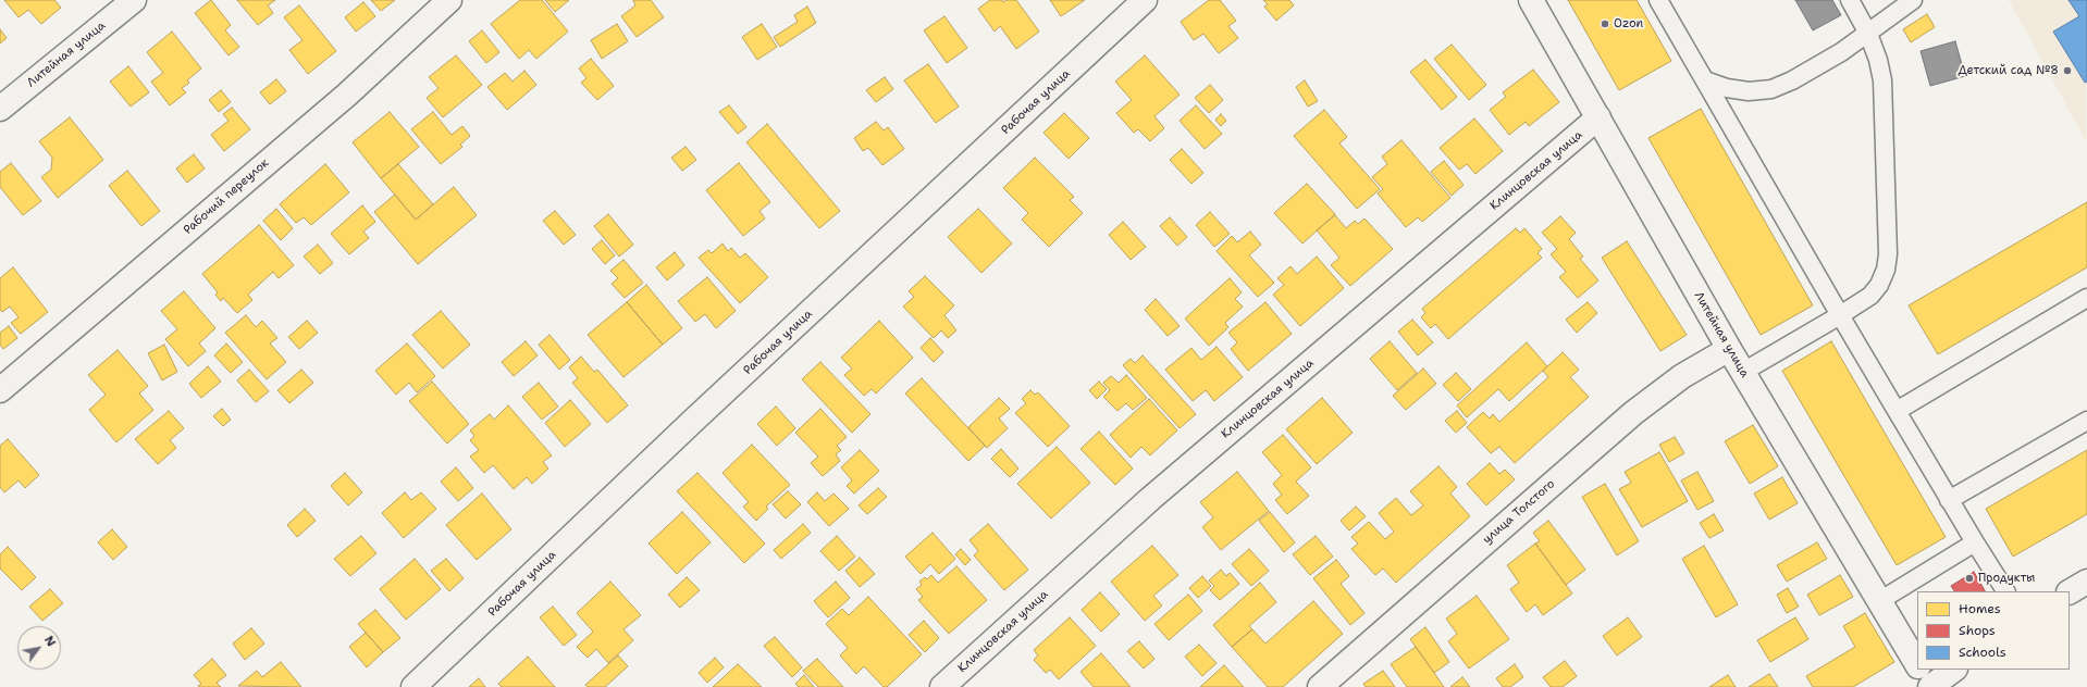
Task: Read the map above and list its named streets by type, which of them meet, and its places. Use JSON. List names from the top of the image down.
{
  "streets": {
    "street": [
      "Литейная улица",
      "Рабочая улица",
      "Клинцовская улица",
      "Рабочий переулок",
      "улица Толстого"
    ]
  },
  "crossings": [
    ["Литейная улица", "Клинцовская улица"],
    ["Литейная улица", "улица Толстого"]
  ],
  "places": ["Ozon", "Детский сад №8", "Продукты"],
  "legend": ["Homes", "Shops", "Schools"],
  "north": "top right"
}
